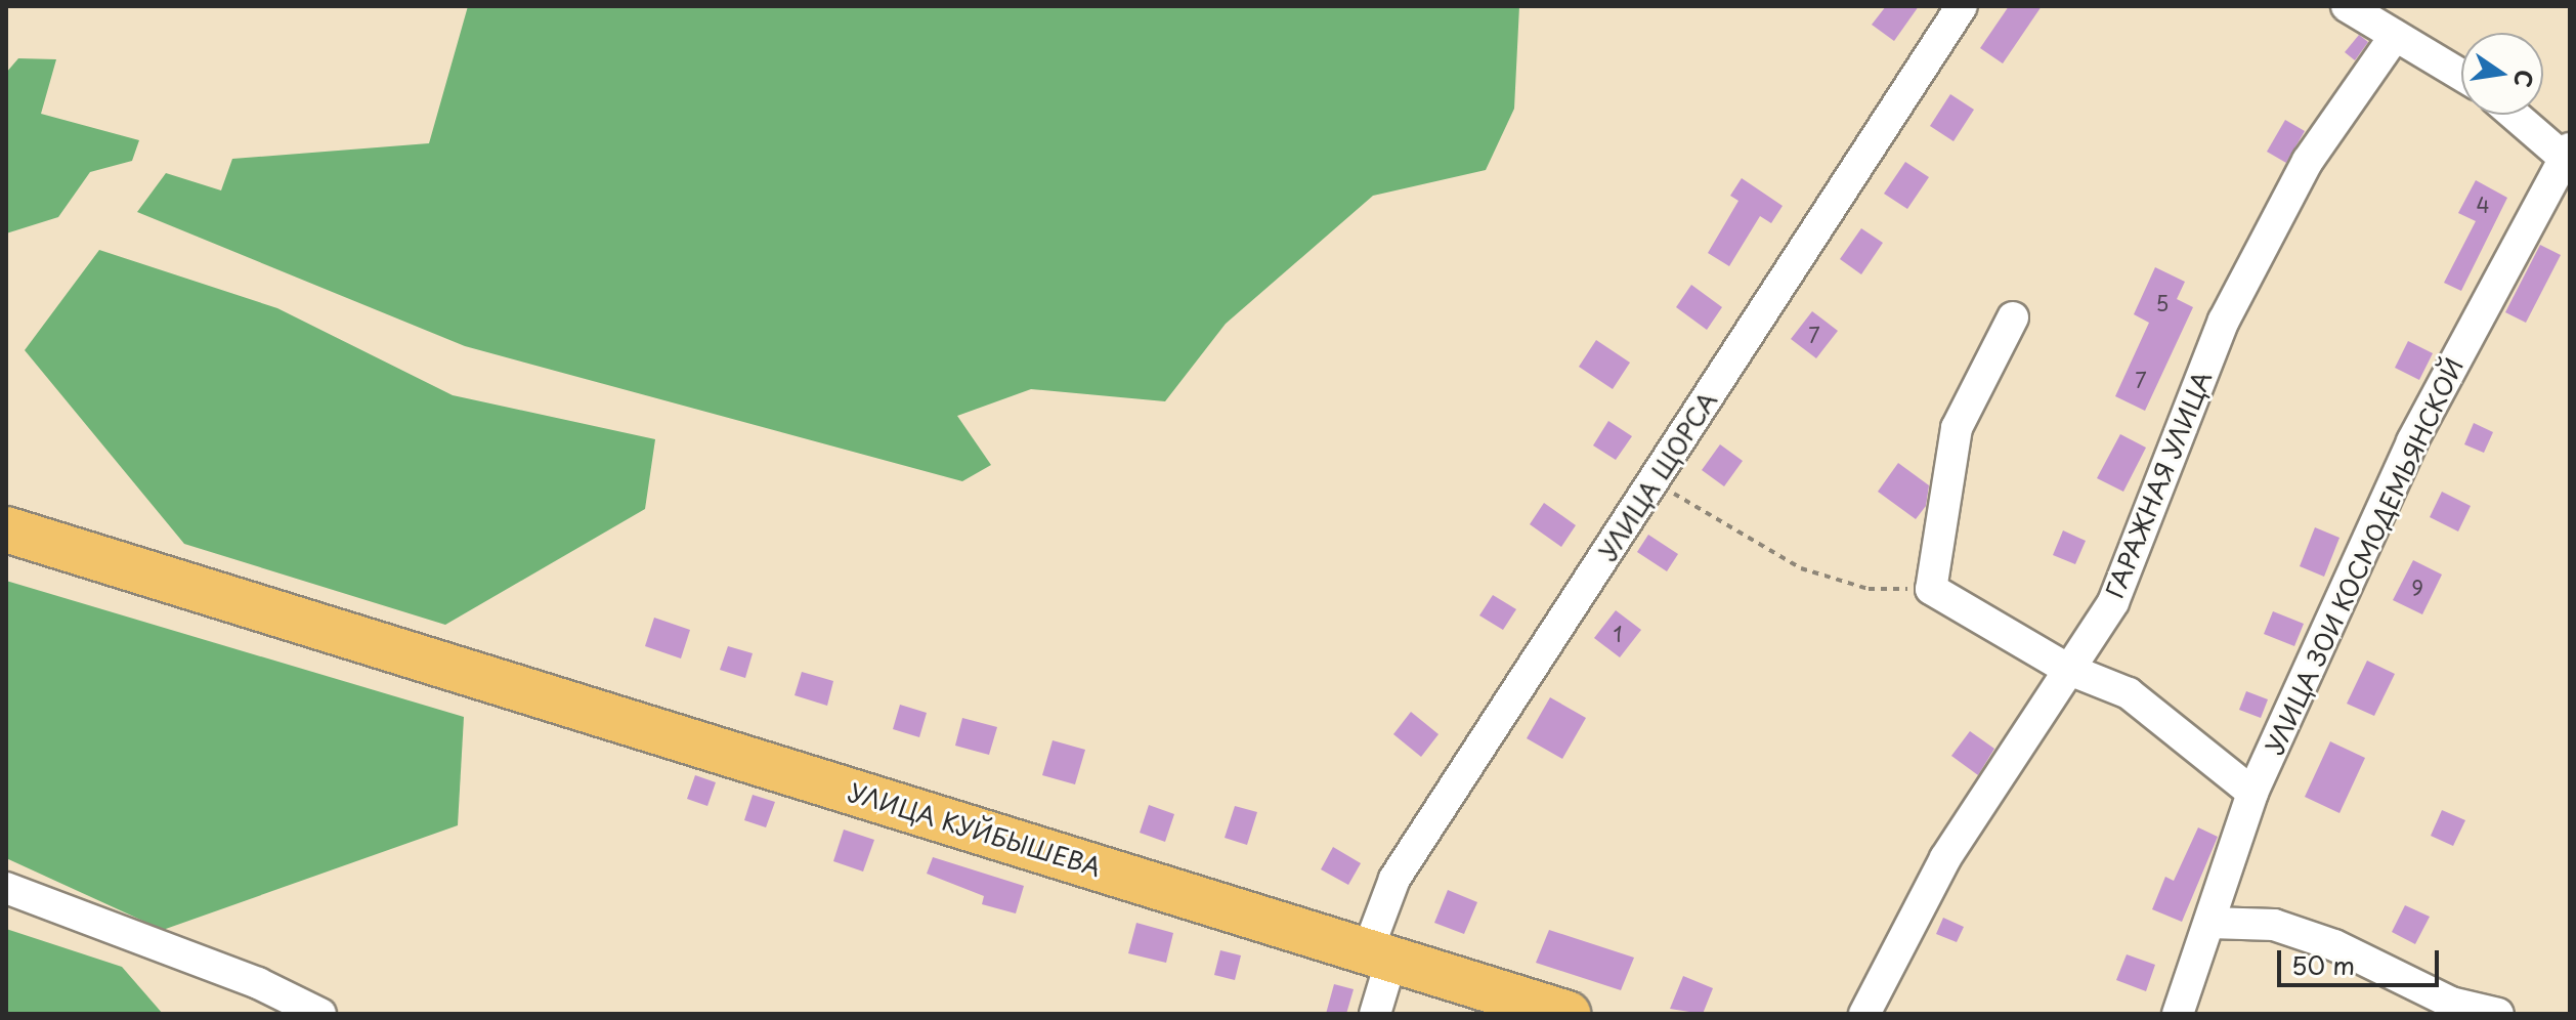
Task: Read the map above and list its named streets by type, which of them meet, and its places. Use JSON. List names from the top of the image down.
{
  "streets": {
    "highway": ["УЛИЦА КУЙБЫШЕВА"],
    "street": ["УЛИЦА ЩОРСА", "ГАРАЖНАЯ УЛИЦА", "УЛИЦА ЗОИ КОСМОДЕМЬЯНСКОЙ"]
  },
  "crossings": [
    ["УЛИЦА ЩОРСА", "УЛИЦА КУЙБЫШЕВА"]
  ],
  "house_numbers": [
    "4",
    "5",
    "7",
    "7",
    "9",
    "1"
  ],
  "scale_bar": "50 m",
  "north": "right"
}
